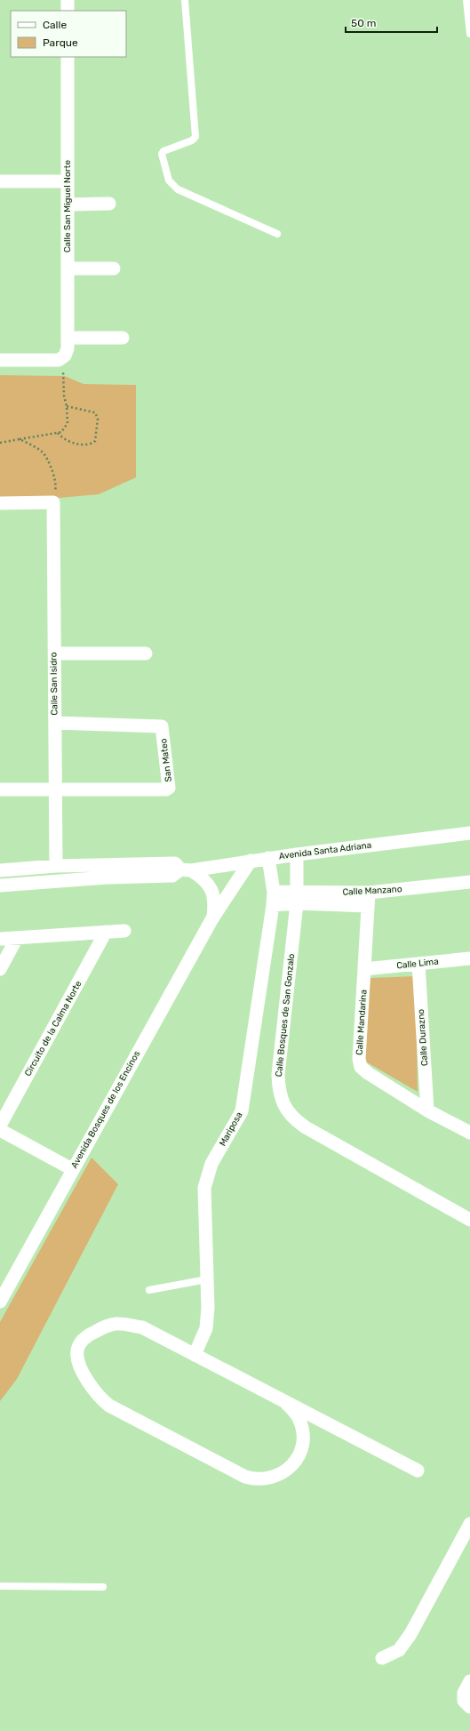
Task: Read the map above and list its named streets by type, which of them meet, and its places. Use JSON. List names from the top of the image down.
{
  "streets": {
    "street": [
      "Calle San Miguel Norte",
      "Calle San Isidro",
      "San Mateo",
      "Avenida Santa Adriana",
      "Calle Manzano",
      "Calle Lima",
      "Calle Bosques de San Gonzalo",
      "Calle Mandarina",
      "Circuito de la Calma Norte",
      "Calle Durazno",
      "Avenida Bosques de los Encinos",
      "Mariposa"
    ]
  },
  "crossings": [
    ["Calle San Isidro", "San Mateo"],
    ["Avenida Santa Adriana", "Calle Bosques de San Gonzalo"],
    ["Avenida Santa Adriana", "Avenida Bosques de los Encinos"],
    ["Avenida Santa Adriana", "Mariposa"],
    ["Calle Manzano", "Calle Bosques de San Gonzalo"],
    ["Calle Manzano", "Calle Mandarina"],
    ["Calle Manzano", "Mariposa"],
    ["Calle Lima", "Calle Mandarina"],
    ["Calle Lima", "Calle Durazno"],
    ["Calle Mandarina", "Calle Durazno"]
  ],
  "legend": ["Calle", "Parque"],
  "scale_bar": "50 m"
}
